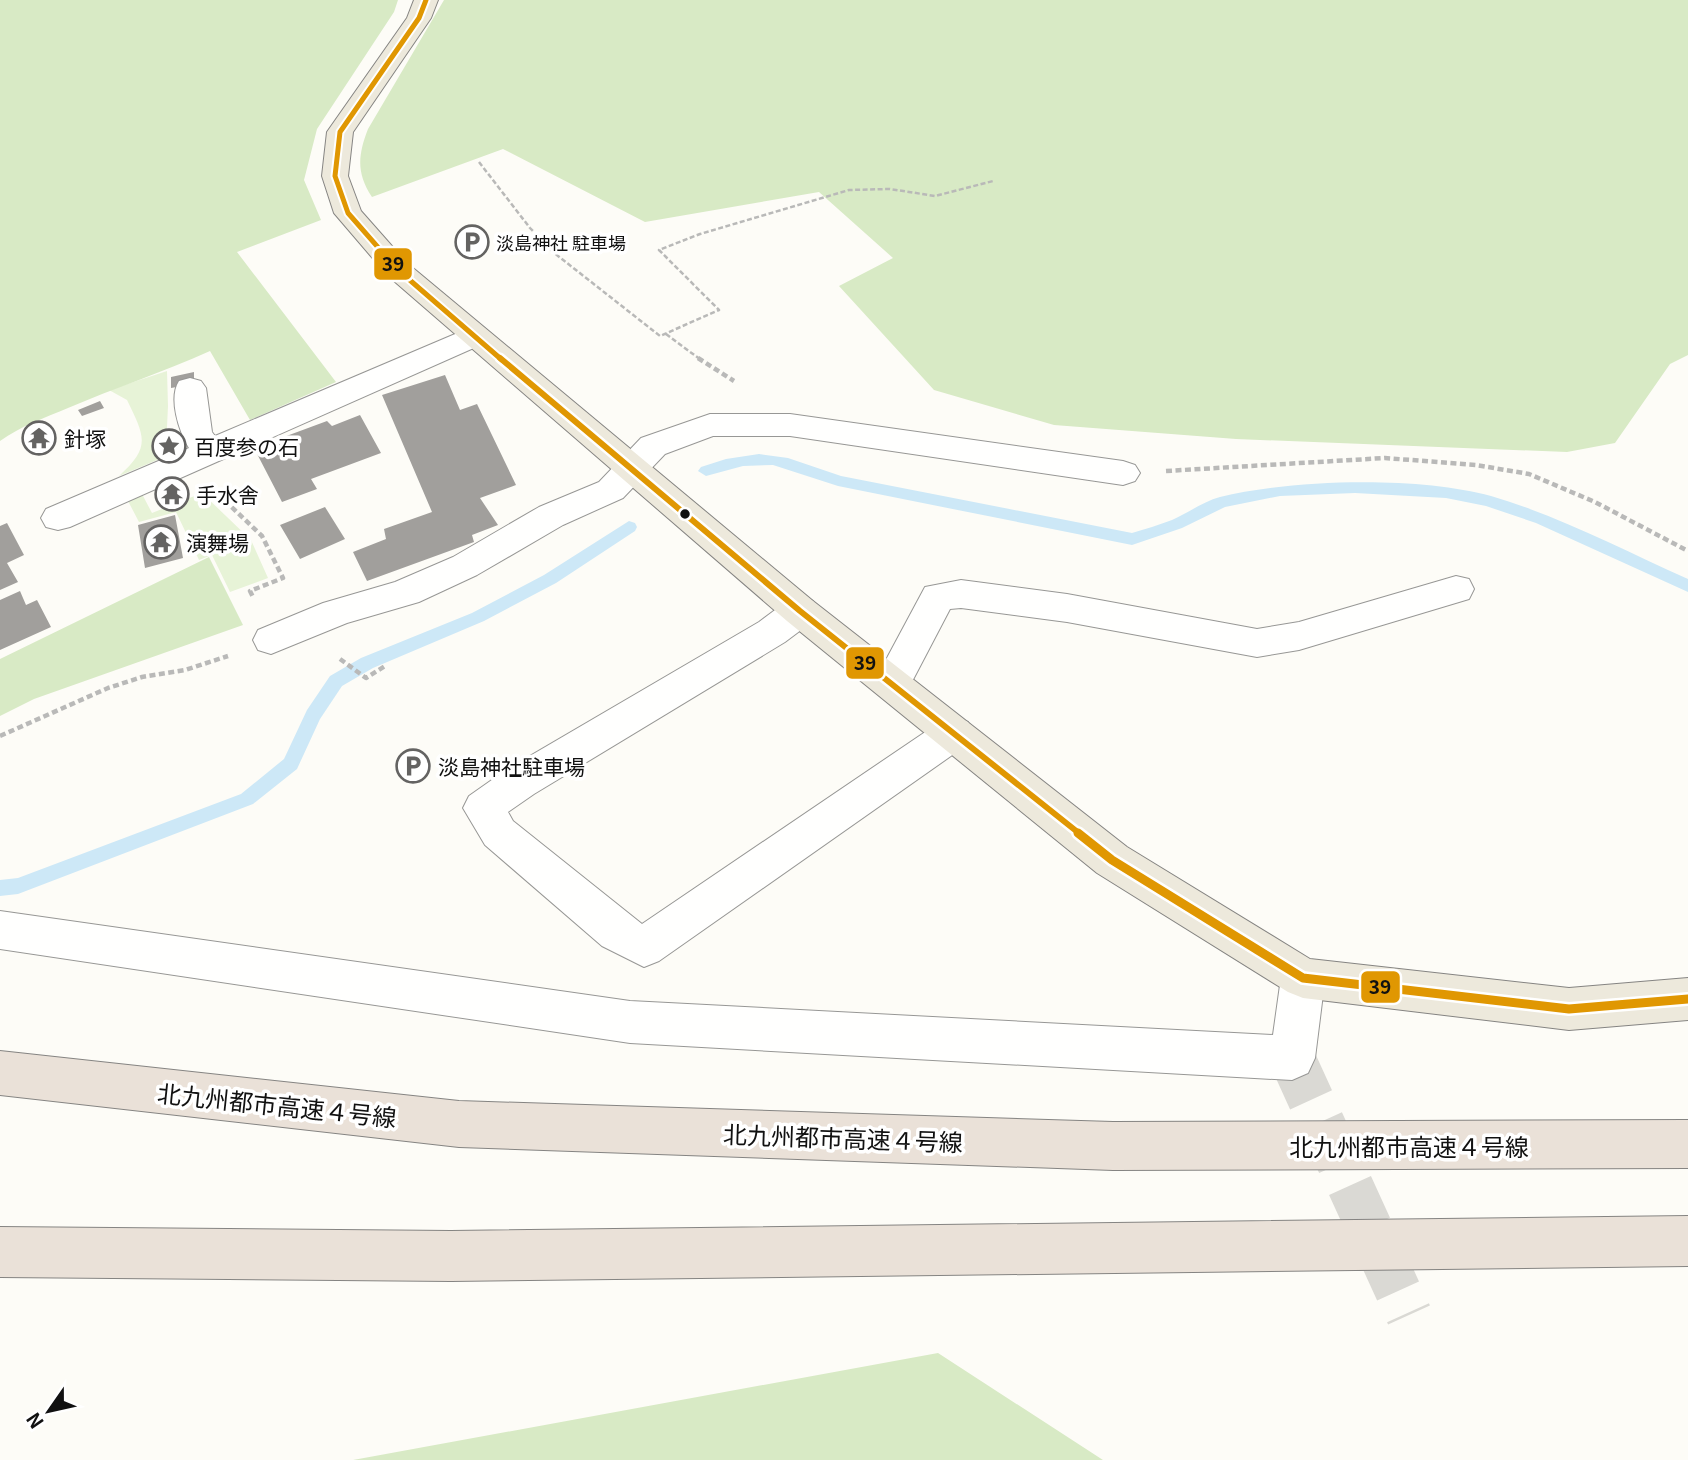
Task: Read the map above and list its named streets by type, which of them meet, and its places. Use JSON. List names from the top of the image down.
{
  "streets": {
    "highway": ["北九州都市高速４号線"]
  },
  "places": {
    "parking": ["淡島神社 駐車場", "淡島神社駐車場"],
    "temple": ["針塚", "手水舎", "演舞場"],
    "place": ["百度参の石"]
  },
  "lines": ["transit line 39"],
  "north": "bottom left"
}
